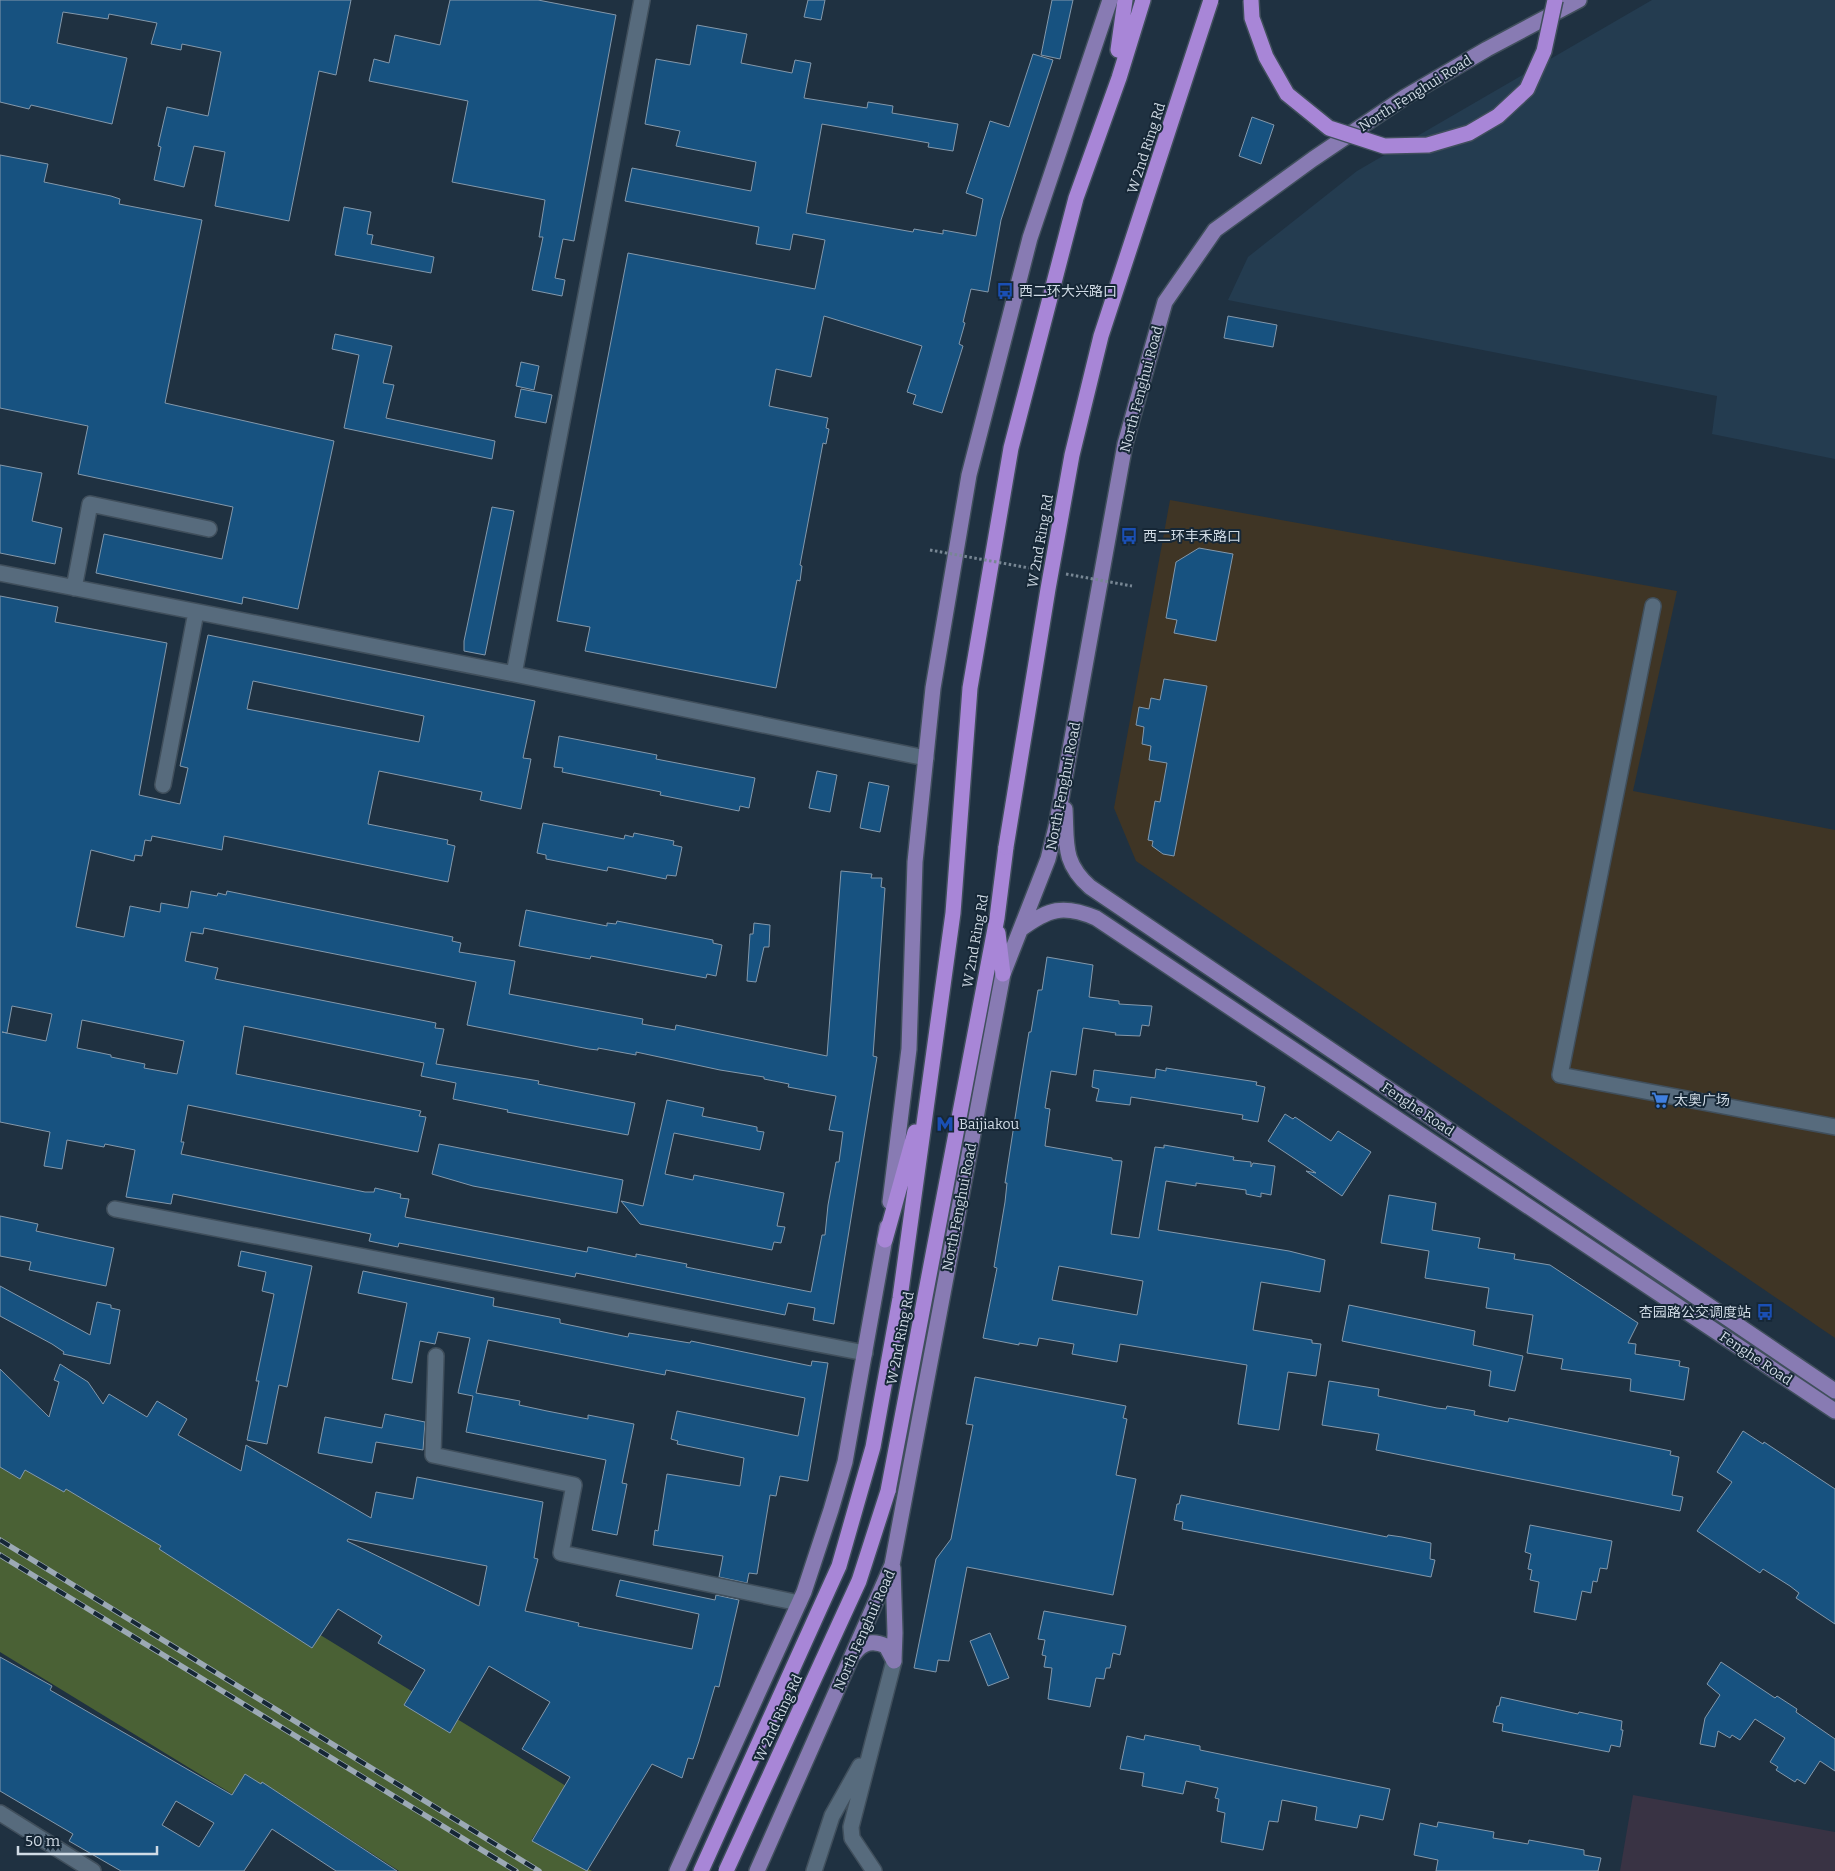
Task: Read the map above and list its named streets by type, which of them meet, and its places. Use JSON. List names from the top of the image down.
{
  "streets": {
    "highway": ["W 2nd Ring Rd"],
    "main road": ["North Fenghui Road", "Fenghe Road"]
  },
  "crossings": [
    ["North Fenghui Road", "Fenghe Road"]
  ],
  "places": {
    "bus stop": ["西二环大兴路口", "西二环丰禾路口", "杏园路公交调度站"],
    "supermarket": ["太奥广场"],
    "metro station": ["Baijiakou"]
  },
  "scale_bar": "50 m"
}
